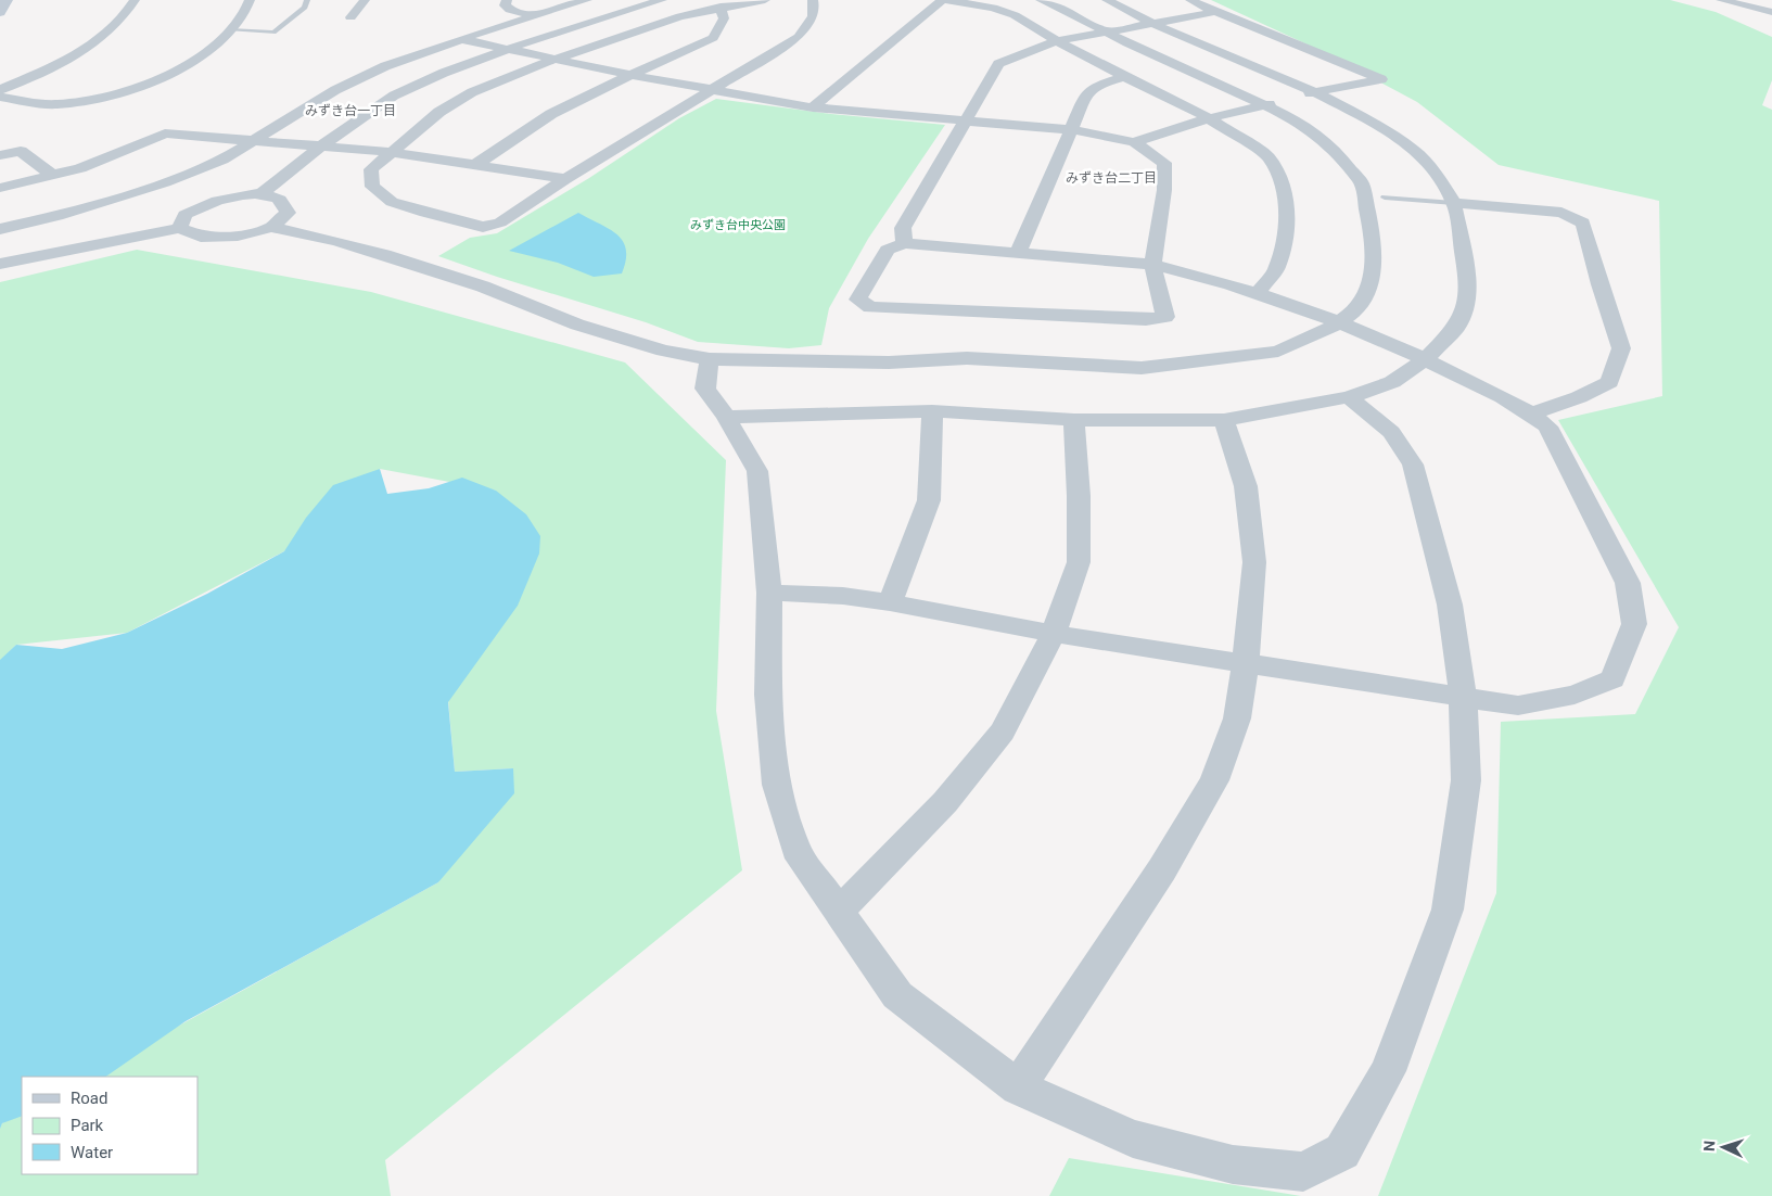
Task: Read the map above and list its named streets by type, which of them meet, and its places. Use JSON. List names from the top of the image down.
{
  "districts": ["みずき台一丁目", "みずき台二丁目"],
  "parks": ["みずき台中央公園"],
  "legend": ["Road", "Park", "Water"],
  "north": "left"
}
